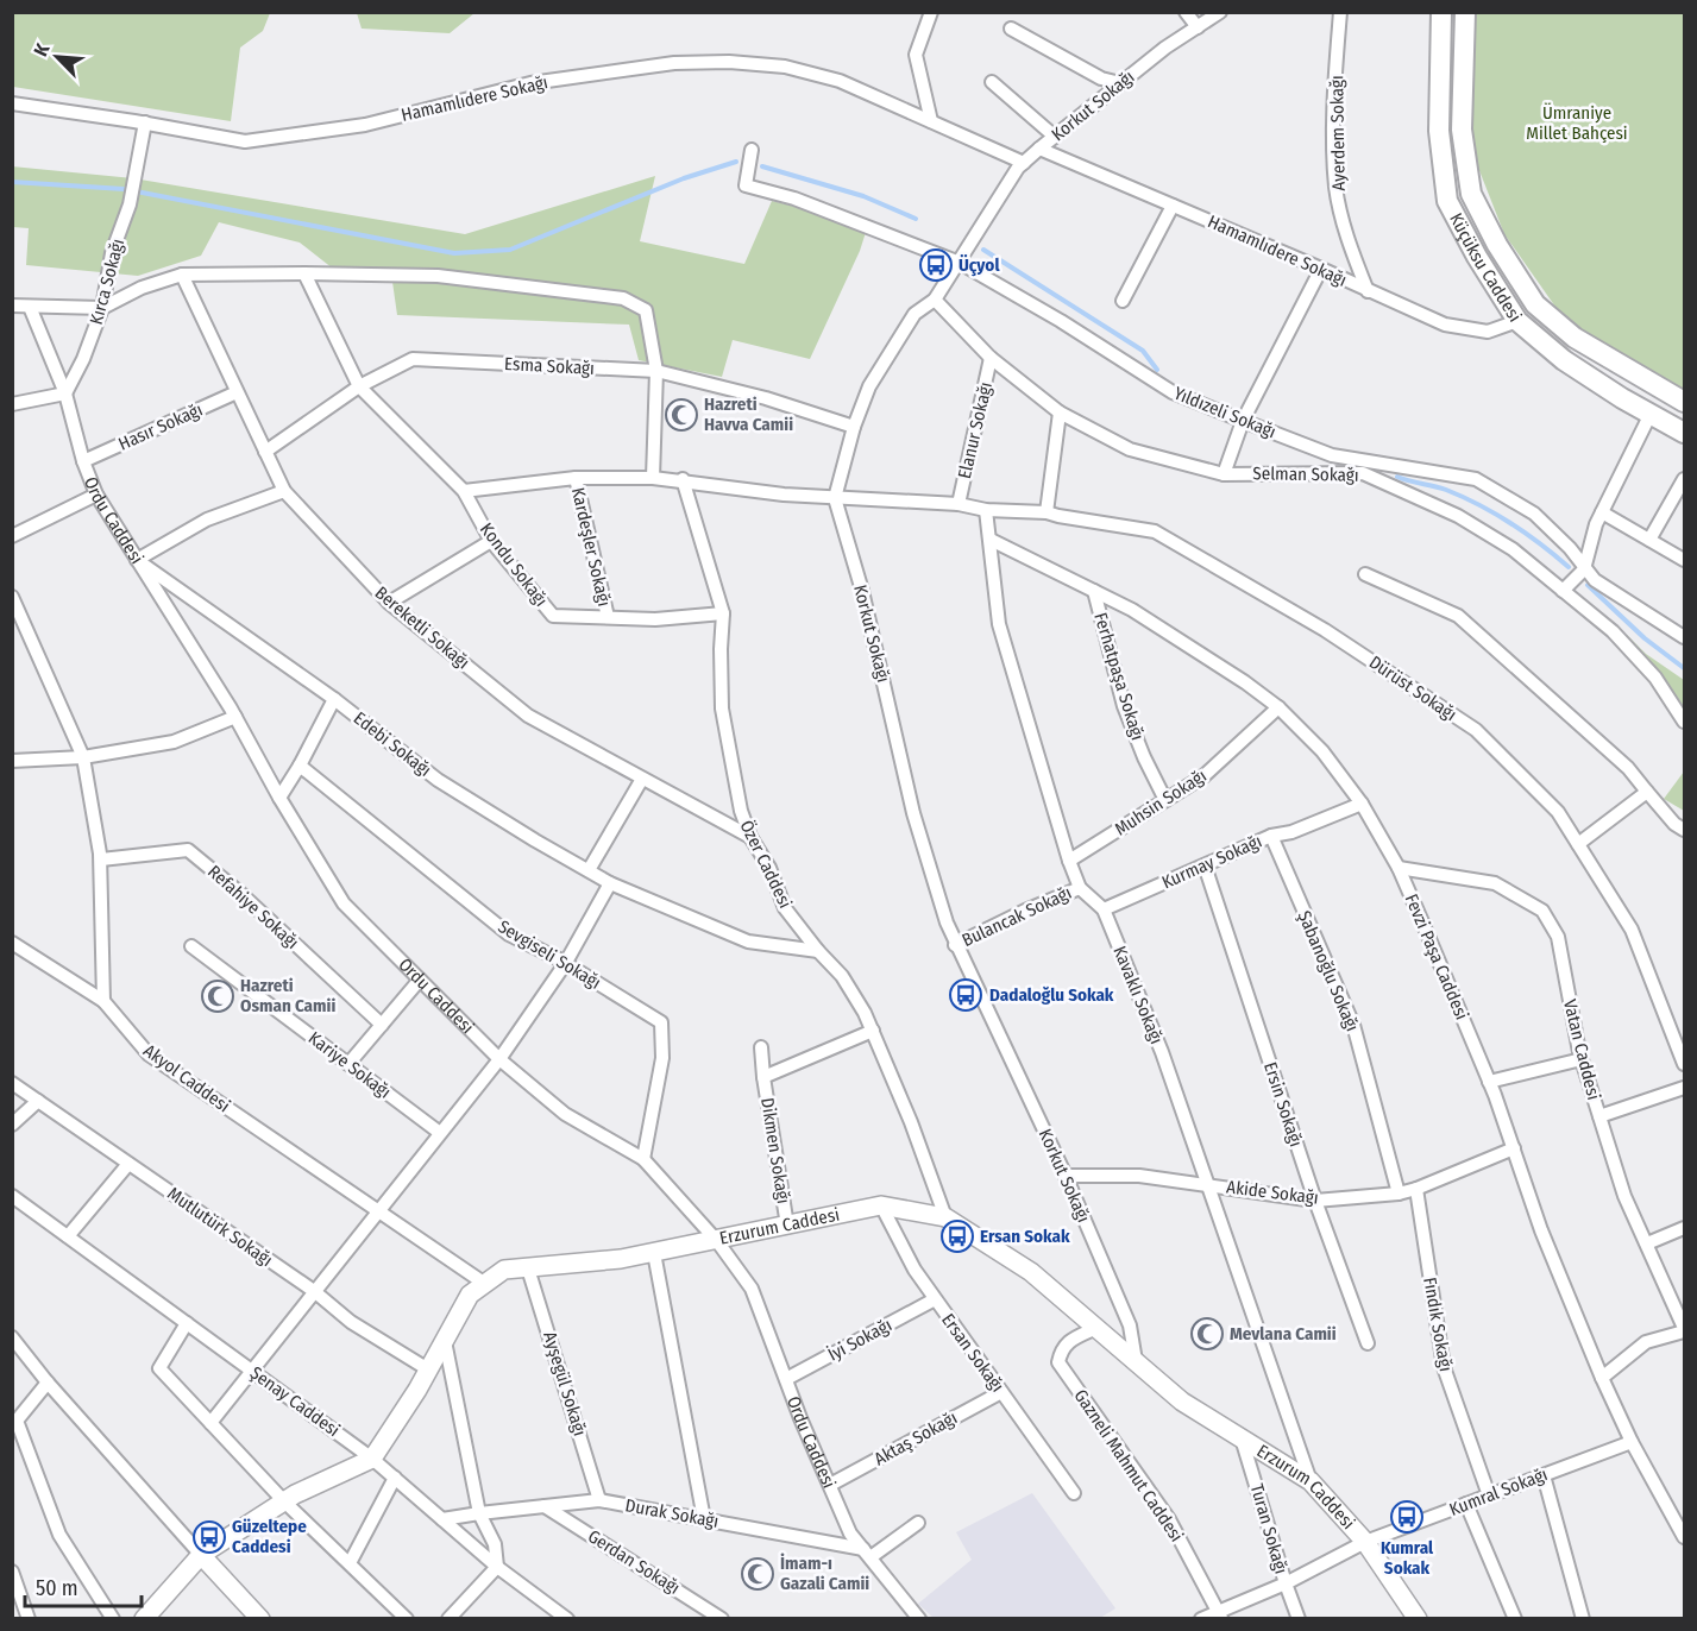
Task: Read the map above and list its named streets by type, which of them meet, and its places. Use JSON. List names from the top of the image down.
{
  "streets": {
    "main road": ["Küçüksu Caddesi"],
    "street": [
      "Hamamlıdere Sokağı",
      "Korkut Sokağı",
      "Ayerdem Sokağı",
      "Kırca Sokağı",
      "Esma Sokağı",
      "Yıldızeli Sokağı",
      "Hasır Sokağı",
      "Elanur Sokağı",
      "Selman Sokağı",
      "Ordu Caddesi",
      "Kardeşler Sokağı",
      "Kondu Sokağı",
      "Bereketli Sokağı",
      "Ferhatpaşa Sokağı",
      "Dürüst Sokağı",
      "Edebi Sokağı",
      "Muhsin Sokağı",
      "Kurmay Sokağı",
      "Özer Caddesi",
      "Refahiye Sokağı",
      "Bulancak Sokağı",
      "Sevgiseli Sokağı",
      "Fevzi Paşa Caddesi",
      "Şabanoğlu Sokağı",
      "Kavaklı Sokağı",
      "Vatan Caddesi",
      "Kariye Sokağı",
      "Akyol Caddesi",
      "Ersin Sokağı",
      "Dikmen Sokağı",
      "Akide Sokağı",
      "Mutlutürk Sokağı",
      "Erzurum Caddesi",
      "Fındık Sokağı",
      "İyi Sokağı",
      "Ersan Sokağı",
      "Ayşegül Sokağı",
      "Şenay Caddesi",
      "Aktaş Sokağı",
      "Gazneli Mahmut Caddesi",
      "Kumral Sokağı",
      "Durak Sokağı",
      "Turan Sokağı",
      "Gerdan Sokağı"
    ]
  },
  "crossings": [
    ["Hamamlıdere Sokağı", "Korkut Sokağı"],
    ["Hamamlıdere Sokağı", "Ayerdem Sokağı"],
    ["Hamamlıdere Sokağı", "Küçüksu Caddesi"],
    ["Hamamlıdere Sokağı", "Kırca Sokağı"],
    ["Korkut Sokağı", "Esma Sokağı"],
    ["Korkut Sokağı", "Yıldızeli Sokağı"],
    ["Korkut Sokağı", "Selman Sokağı"],
    ["Korkut Sokağı", "Dürüst Sokağı"],
    ["Korkut Sokağı", "Bulancak Sokağı"],
    ["Korkut Sokağı", "Akide Sokağı"],
    ["Korkut Sokağı", "Erzurum Caddesi"],
    ["Kırca Sokağı", "Ordu Caddesi"],
    ["Esma Sokağı", "Kondu Sokağı"],
    ["Esma Sokağı", "Bereketli Sokağı"],
    ["Hasır Sokağı", "Ordu Caddesi"],
    ["Hasır Sokağı", "Bereketli Sokağı"],
    ["Elanur Sokağı", "Selman Sokağı"],
    ["Elanur Sokağı", "Dürüst Sokağı"],
    ["Ordu Caddesi", "Edebi Sokağı"],
    ["Ordu Caddesi", "Sevgiseli Sokağı"],
    ["Ordu Caddesi", "Erzurum Caddesi"],
    ["Ordu Caddesi", "İyi Sokağı"],
    ["Ordu Caddesi", "Aktaş Sokağı"],
    ["Ordu Caddesi", "Durak Sokağı"],
    ["Kardeşler Sokağı", "Kondu Sokağı"],
    ["Kardeşler Sokağı", "Dürüst Sokağı"],
    ["Kondu Sokağı", "Dürüst Sokağı"],
    ["Kondu Sokağı", "Özer Caddesi"],
    ["Bereketli Sokağı", "Özer Caddesi"],
    ["Ferhatpaşa Sokağı", "Muhsin Sokağı"],
    ["Ferhatpaşa Sokağı", "Fevzi Paşa Caddesi"],
    ["Dürüst Sokağı", "Özer Caddesi"],
    ["Dürüst Sokağı", "Kavaklı Sokağı"],
    ["Edebi Sokağı", "Özer Caddesi"],
    ["Muhsin Sokağı", "Fevzi Paşa Caddesi"],
    ["Muhsin Sokağı", "Kavaklı Sokağı"],
    ["Kurmay Sokağı", "Fevzi Paşa Caddesi"],
    ["Kurmay Sokağı", "Şabanoğlu Sokağı"],
    ["Kurmay Sokağı", "Kavaklı Sokağı"],
    ["Kurmay Sokağı", "Ersin Sokağı"],
    ["Özer Caddesi", "Dikmen Sokağı"],
    ["Özer Caddesi", "Erzurum Caddesi"],
    ["Bulancak Sokağı", "Kavaklı Sokağı"],
    ["Fevzi Paşa Caddesi", "Kavaklı Sokağı"],
    ["Fevzi Paşa Caddesi", "Vatan Caddesi"],
    ["Fevzi Paşa Caddesi", "Akide Sokağı"],
    ["Fevzi Paşa Caddesi", "Kumral Sokağı"],
    ["Şabanoğlu Sokağı", "Akide Sokağı"],
    ["Kavaklı Sokağı", "Akide Sokağı"],
    ["Kavaklı Sokağı", "Erzurum Caddesi"],
    ["Akyol Caddesi", "Erzurum Caddesi"],
    ["Ersin Sokağı", "Akide Sokağı"],
    ["Dikmen Sokağı", "Erzurum Caddesi"],
    ["Akide Sokağı", "Fındık Sokağı"],
    ["Mutlutürk Sokağı", "Erzurum Caddesi"],
    ["Erzurum Caddesi", "Ersan Sokağı"],
    ["Erzurum Caddesi", "Ayşegül Sokağı"],
    ["Erzurum Caddesi", "Şenay Caddesi"],
    ["Erzurum Caddesi", "Gazneli Mahmut Caddesi"],
    ["Erzurum Caddesi", "Kumral Sokağı"],
    ["Erzurum Caddesi", "Turan Sokağı"],
    ["Fındık Sokağı", "Kumral Sokağı"],
    ["İyi Sokağı", "Ersan Sokağı"],
    ["Ersan Sokağı", "Aktaş Sokağı"],
    ["Ayşegül Sokağı", "Durak Sokağı"],
    ["Şenay Caddesi", "Durak Sokağı"],
    ["Gazneli Mahmut Caddesi", "Kumral Sokağı"],
    ["Kumral Sokağı", "Turan Sokağı"],
    ["Durak Sokağı", "Gerdan Sokağı"]
  ],
  "parks": ["Ümraniye Millet Bahçesi"],
  "places": {
    "bus stop": [
      "Üçyol",
      "Dadaloğlu Sokak",
      "Ersan Sokak",
      "Kumral Sokak",
      "Güzeltepe Caddesi"
    ],
    "mosque": [
      "Hazreti Havva Camii",
      "Hazreti Osman Camii",
      "Mevlana Camii",
      "İmam-ı Gazali Camii"
    ]
  },
  "scale_bar": "50 m",
  "north": "top left"
}
